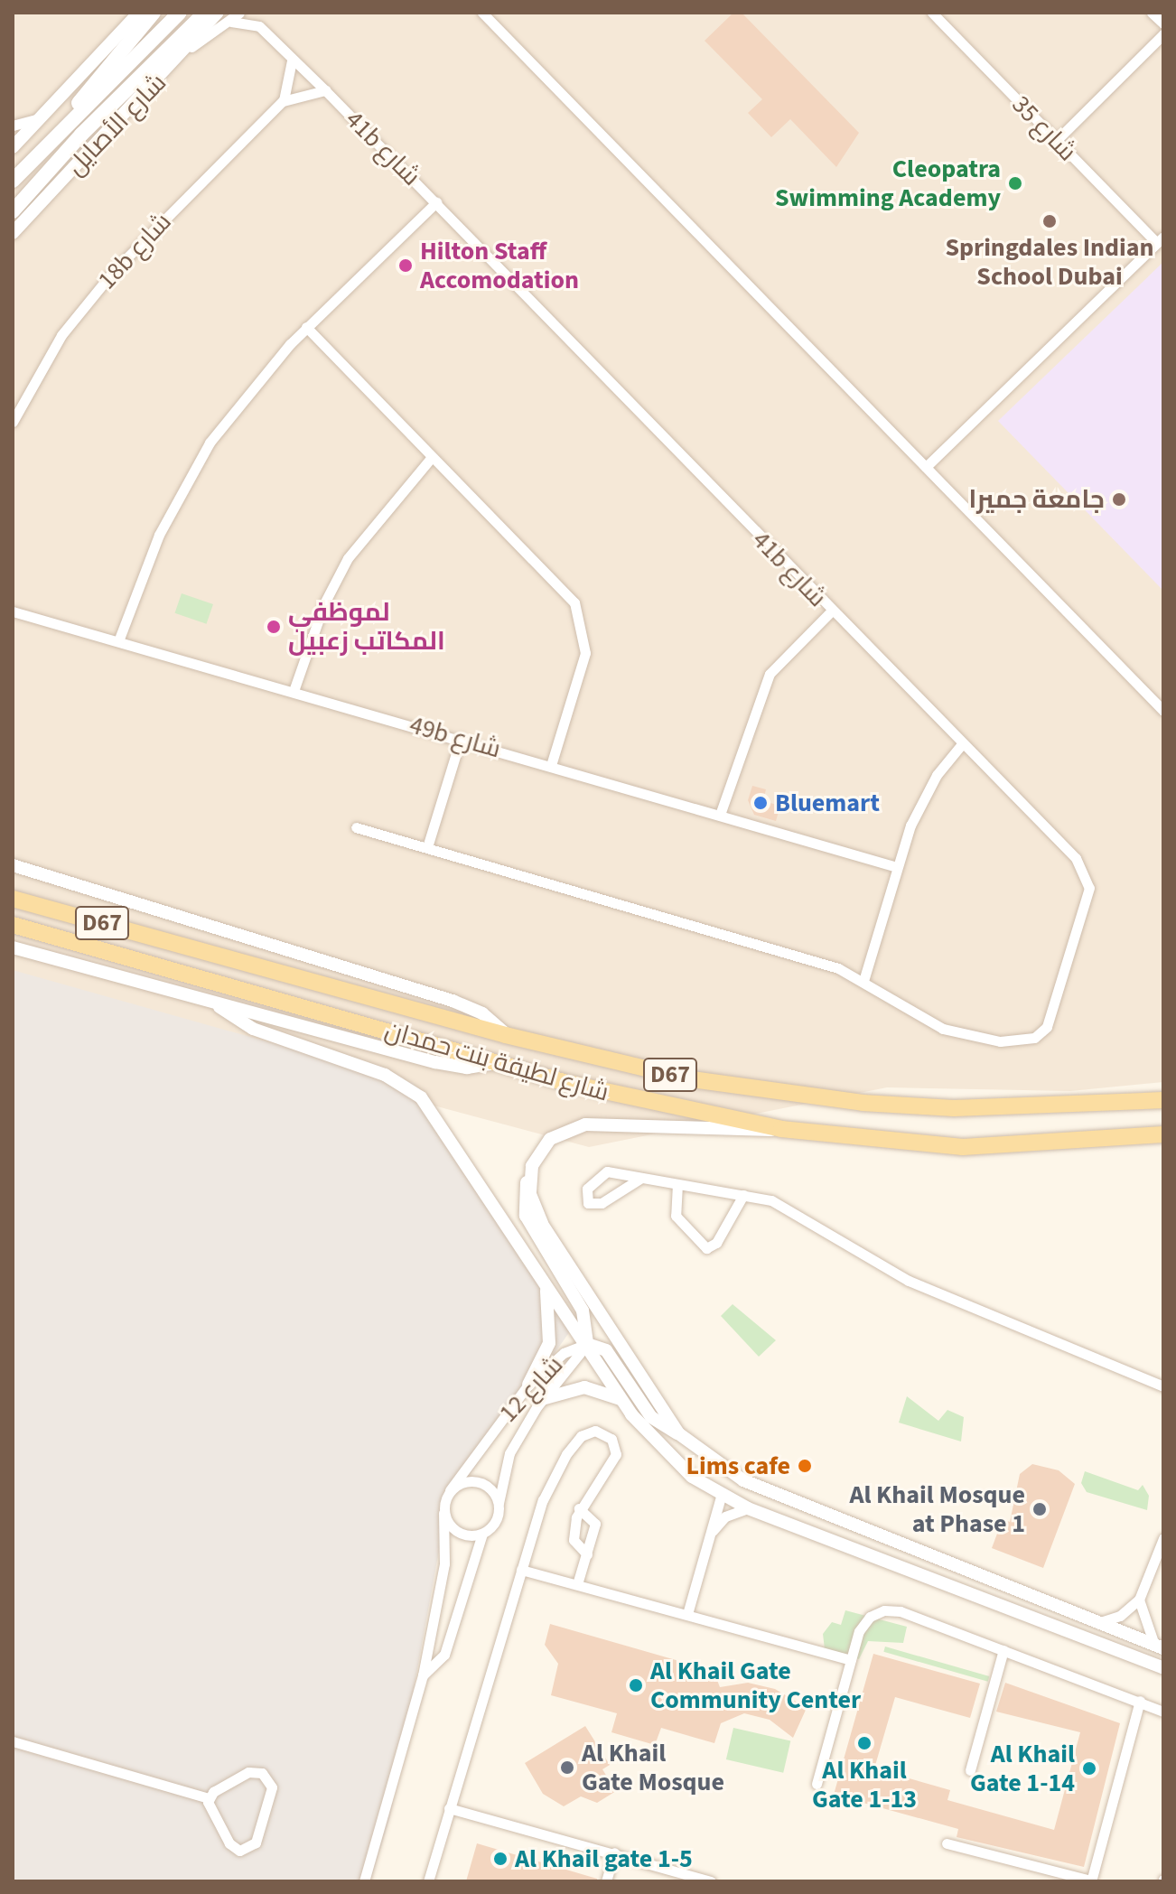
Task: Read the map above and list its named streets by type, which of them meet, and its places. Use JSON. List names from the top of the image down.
{
  "streets": {
    "main road": ["D67", "شارع لطيفة بنت حمدان"],
    "street": [
      "شارع الأصايل",
      "شارع 35",
      "41b شارع",
      "18b شارع",
      "49b شارع",
      "شارع 12"
    ]
  },
  "crossings": [
    ["41b شارع", "18b شارع"]
  ],
  "places": [
    "Cleopatra Swimming Academy",
    "Springdales Indian School Dubai",
    "Hilton Staff Accomodation",
    "جامعة جميرا",
    "لموظفي المكاتب زعبيل",
    "Bluemart",
    "Lims cafe",
    "Al Khail Mosque at Phase 1",
    "Al Khail Gate Community Center",
    "Al Khail Gate 1-13",
    "Al Khail Gate Mosque",
    "Al Khail Gate 1-14",
    "Al Khail gate 1-5"
  ]
}
